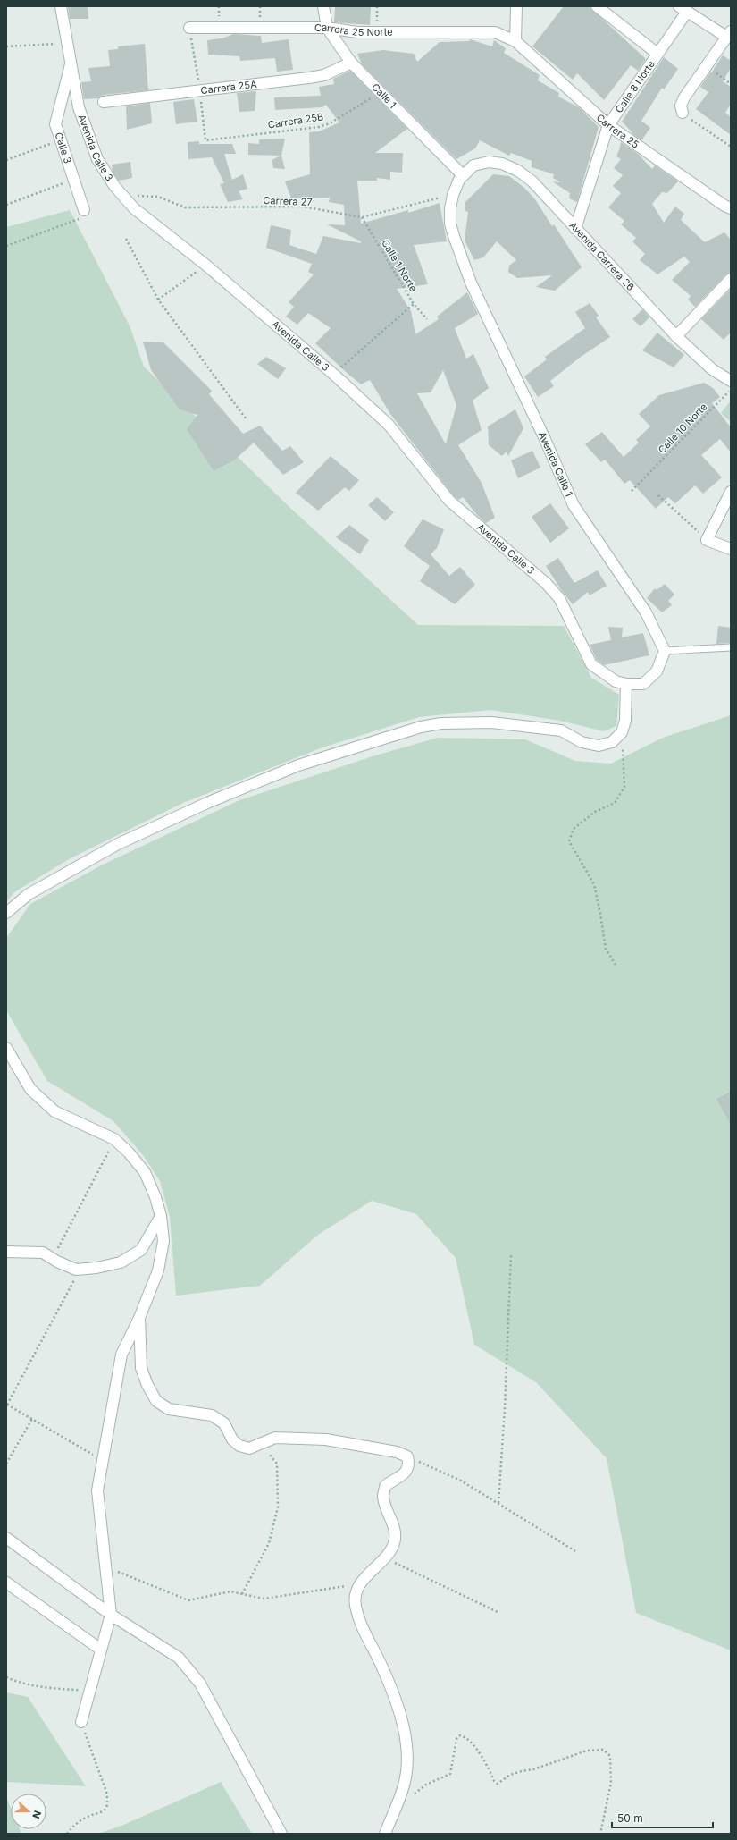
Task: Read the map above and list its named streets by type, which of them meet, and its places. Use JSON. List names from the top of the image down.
{
  "streets": {
    "street": [
      "Carrera 25 Norte",
      "Calle 8 Norte",
      "Carrera 25A",
      "Calle 1",
      "Carrera 25",
      "Calle 3",
      "Avenida Calle 3",
      "Avenida Carrera 26",
      "Avenida Calle 1"
    ],
    "path": [
      "Carrera 25B",
      "Carrera 27",
      "Calle 1 Norte",
      "Calle 10 Norte"
    ]
  },
  "crossings": [
    ["Carrera 25 Norte", "Calle 1"],
    ["Carrera 25 Norte", "Carrera 25"],
    ["Calle 8 Norte", "Carrera 25"],
    ["Calle 8 Norte", "Avenida Carrera 26"],
    ["Carrera 25A", "Calle 1"],
    ["Calle 1", "Carrera 25B"],
    ["Calle 1", "Avenida Carrera 26"],
    ["Calle 1", "Avenida Calle 1"],
    ["Calle 3", "Avenida Calle 3"],
    ["Avenida Calle 3", "Carrera 27"],
    ["Carrera 27", "Calle 1 Norte"],
    ["Carrera 27", "Avenida Calle 1"],
    ["Avenida Carrera 26", "Avenida Calle 1"]
  ],
  "scale_bar": "50 m",
  "north": "right"
}
